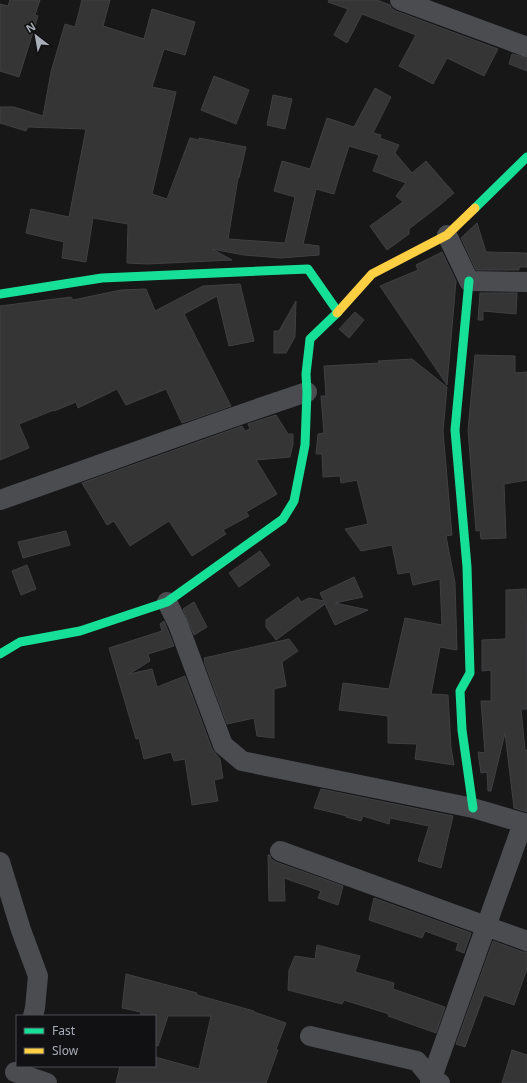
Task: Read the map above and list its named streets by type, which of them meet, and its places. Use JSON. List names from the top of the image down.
{
  "legend": ["Fast", "Slow"],
  "north": "top left"
}
